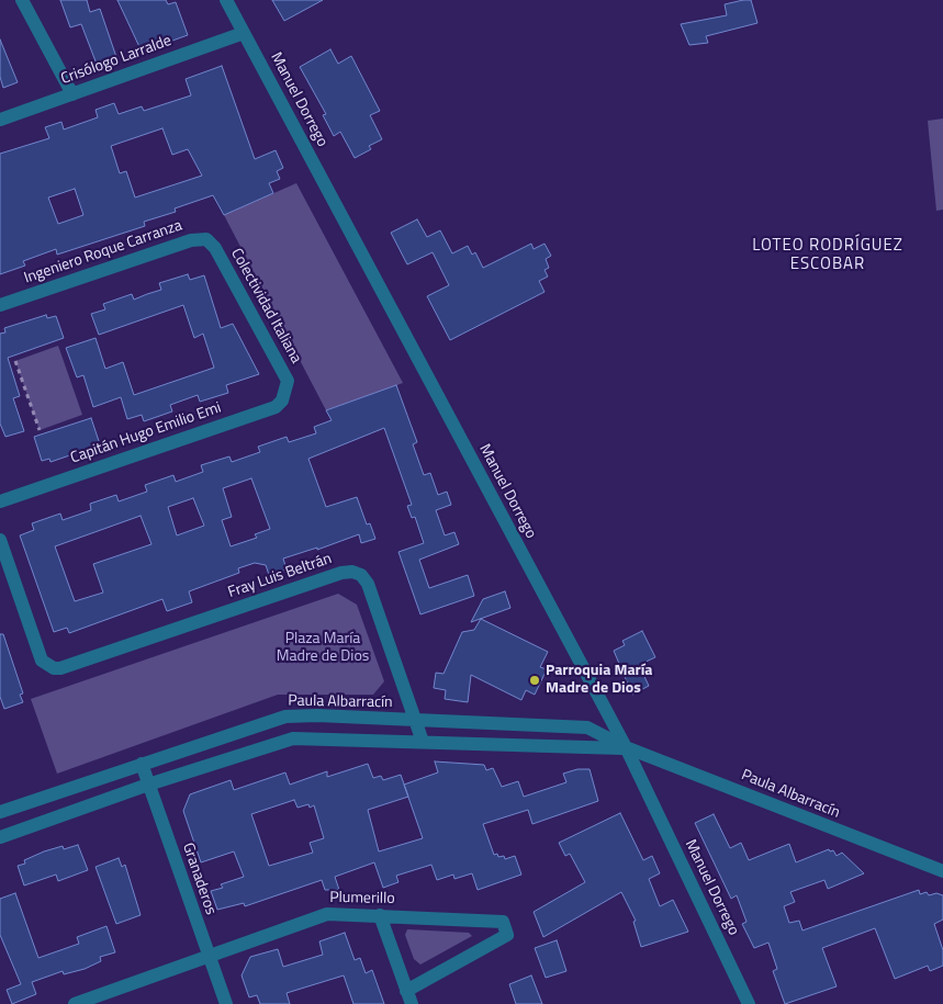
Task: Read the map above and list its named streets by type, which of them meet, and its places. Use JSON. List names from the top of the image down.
{
  "streets": {
    "street": [
      "Crisólogo Larralde",
      "Manuel Dorrego",
      "Ingeniero Roque Carranza",
      "Colectividad Italiana",
      "Capitán Hugo Emilio Emi",
      "Fray Luis Beltrán",
      "Paula Albarracín",
      "Granaderos",
      "Plumerillo"
    ]
  },
  "crossings": [
    ["Crisólogo Larralde", "Manuel Dorrego"],
    ["Manuel Dorrego", "Paula Albarracín"],
    ["Ingeniero Roque Carranza", "Colectividad Italiana"],
    ["Colectividad Italiana", "Capitán Hugo Emilio Emi"],
    ["Fray Luis Beltrán", "Paula Albarracín"],
    ["Paula Albarracín", "Granaderos"],
    ["Granaderos", "Plumerillo"]
  ],
  "districts": ["LOTEO RODRÍGUEZ ESCOBAR"],
  "parks": ["Plaza María Madre de Dios"],
  "places": ["Parroquia María Madre de Dios"]
}
